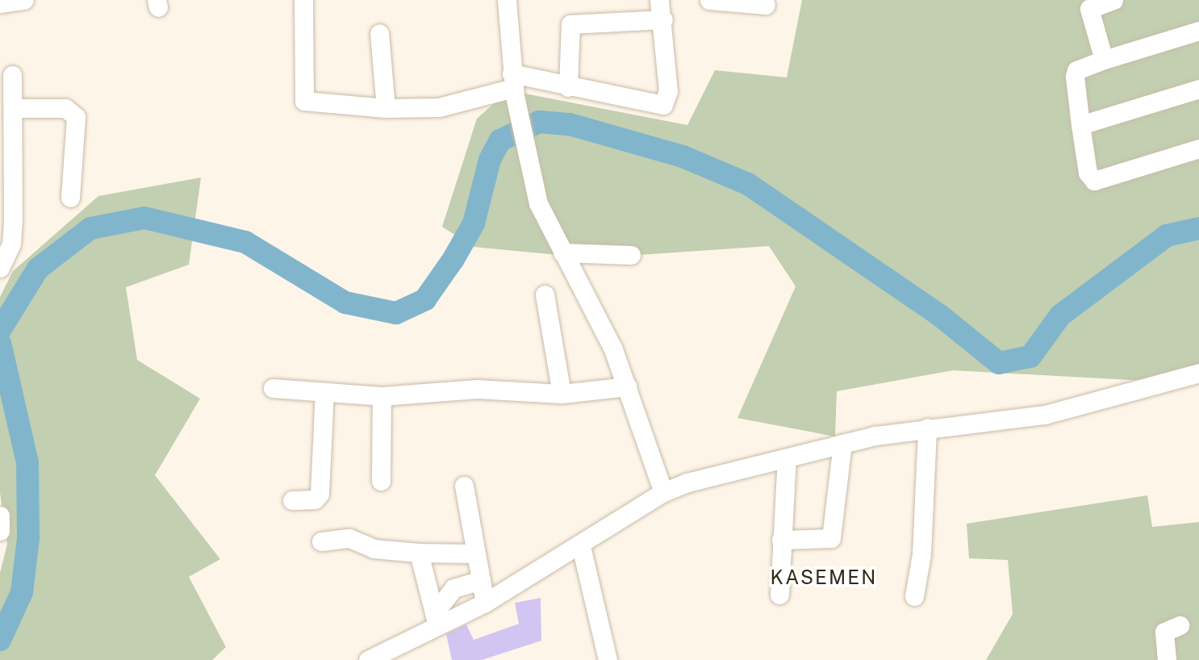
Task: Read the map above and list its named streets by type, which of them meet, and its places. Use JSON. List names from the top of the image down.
{
  "districts": ["KASEMEN"]
}
